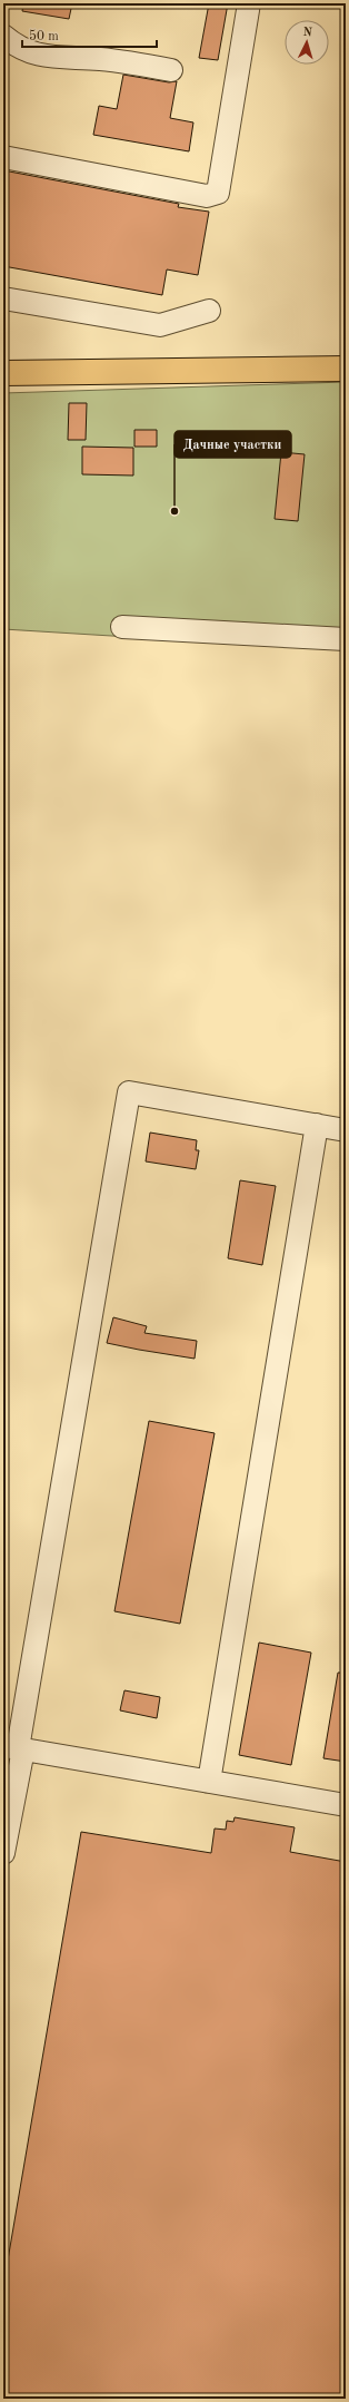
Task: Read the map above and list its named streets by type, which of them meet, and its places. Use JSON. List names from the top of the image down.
{
  "places": ["Дачные участки"],
  "scale_bar": "50 m",
  "north": "top"
}
